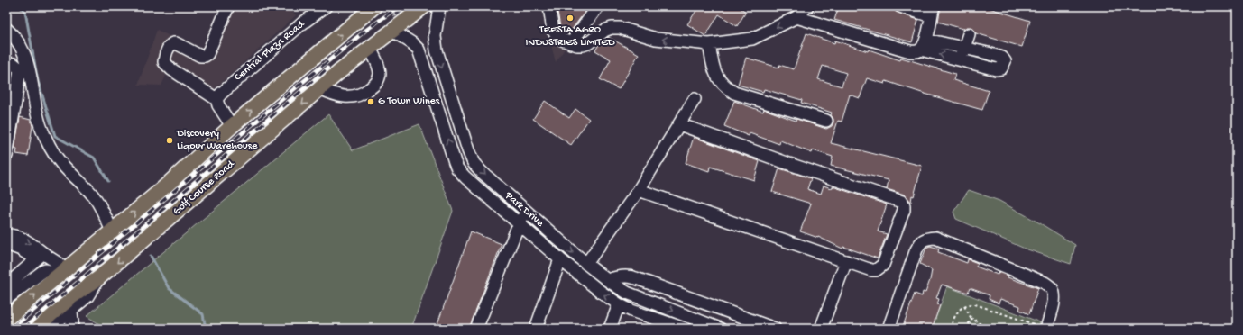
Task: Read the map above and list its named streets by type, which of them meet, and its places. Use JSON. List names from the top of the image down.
{
  "streets": {
    "main road": ["Golf Course Road"],
    "street": ["Central Plaza Road", "Park Drive"]
  },
  "crossings": [
    ["Golf Course Road", "Park Drive"]
  ],
  "places": ["TEESTA AGRO INDUSTRIES LIMITED", "G Town Wines", "Discovery Liqour Warehouse"]
}
